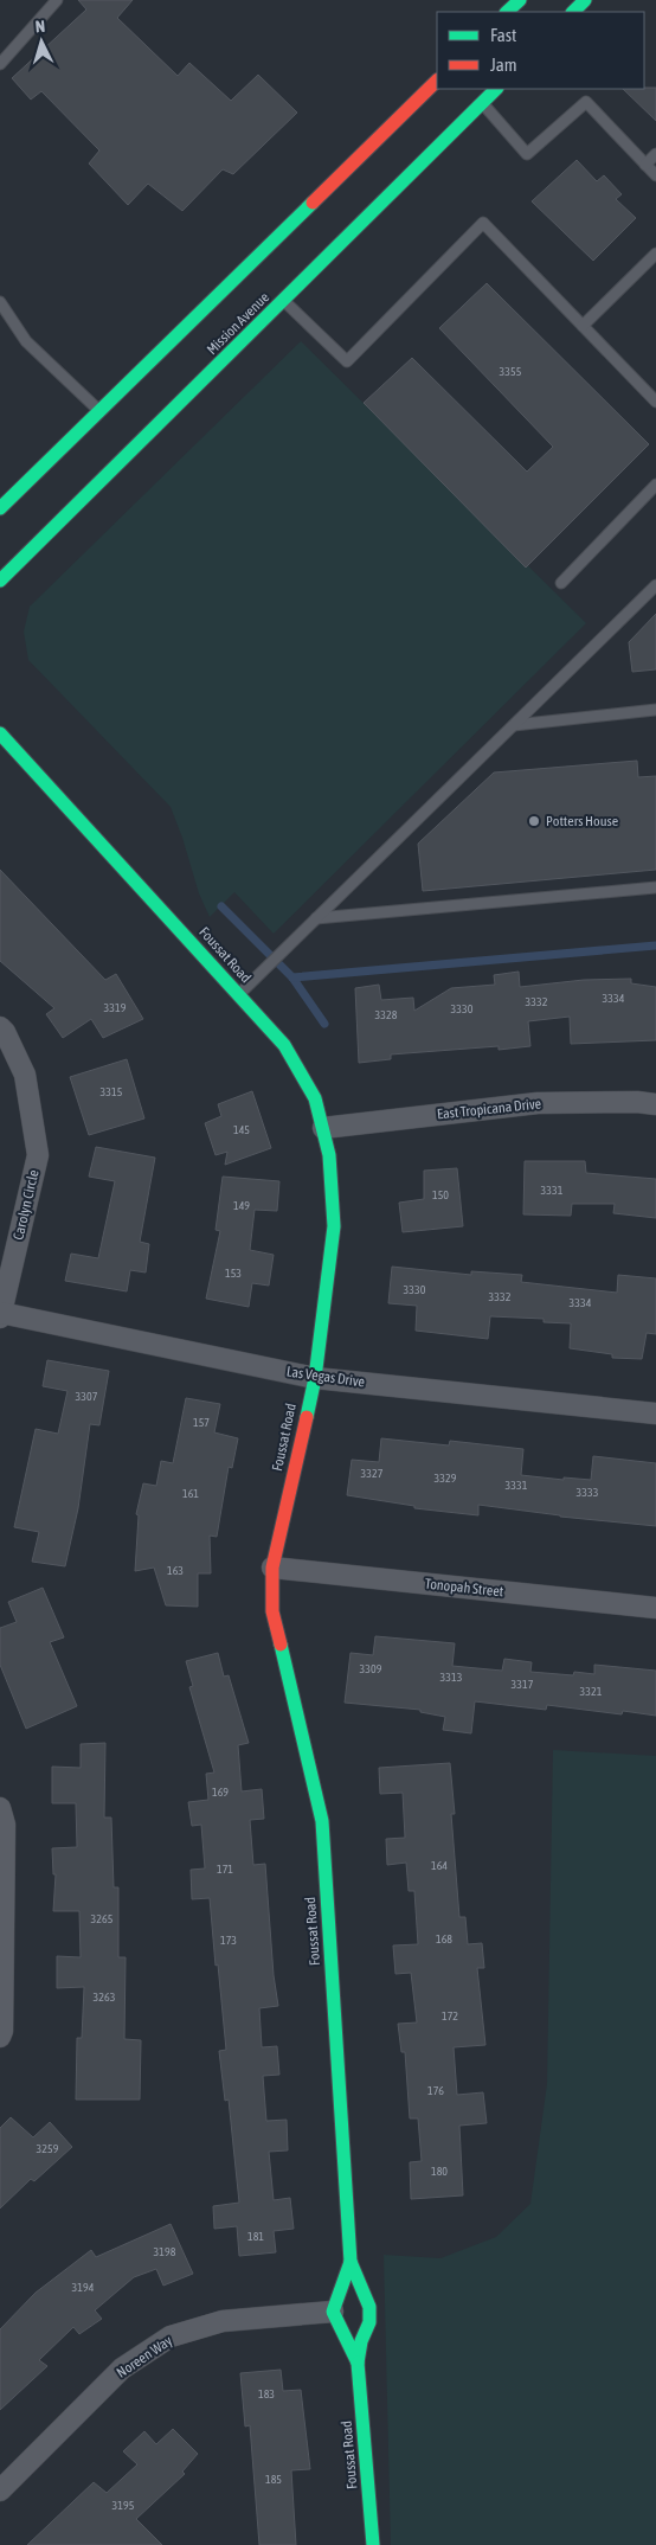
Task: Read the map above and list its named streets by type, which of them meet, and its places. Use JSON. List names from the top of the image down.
{
  "streets": {
    "main road": ["Mission Avenue", "Foussat Road"],
    "street": [
      "East Tropicana Drive",
      "Carolyn Circle",
      "Las Vegas Drive",
      "Tonopah Street",
      "Noreen Way"
    ]
  },
  "crossings": [
    ["Foussat Road", "East Tropicana Drive"],
    ["Foussat Road", "Las Vegas Drive"],
    ["Foussat Road", "Tonopah Street"],
    ["Foussat Road", "Noreen Way"],
    ["Carolyn Circle", "Las Vegas Drive"]
  ],
  "places": ["Potters House"],
  "house_numbers": [
    "3355",
    "3334",
    "3332",
    "3319",
    "3330",
    "3328",
    "3315",
    "145",
    "3331",
    "150",
    "149",
    "153",
    "3330",
    "3332",
    "3334",
    "3307",
    "157",
    "3327",
    "3329",
    "3331",
    "3333",
    "161",
    "163",
    "3309",
    "3313",
    "3317",
    "3321",
    "169",
    "164",
    "171",
    "3265",
    "168",
    "173",
    "3263",
    "172",
    "176",
    "3259",
    "180",
    "181",
    "3198",
    "3194",
    "183",
    "185",
    "3195"
  ],
  "legend": ["Fast", "Jam"],
  "north": "top"
}
